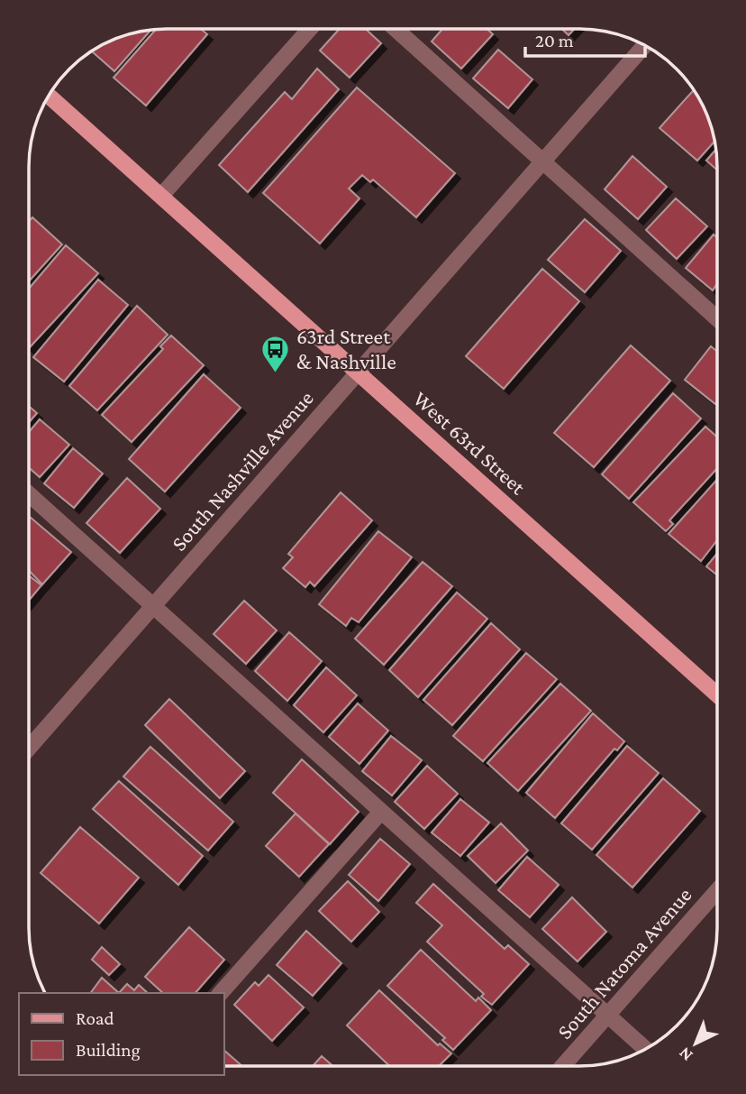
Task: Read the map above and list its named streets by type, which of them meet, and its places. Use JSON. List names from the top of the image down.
{
  "streets": {
    "main road": ["West 63rd Street"],
    "street": ["South Nashville Avenue", "South Natoma Avenue"]
  },
  "crossings": [
    ["West 63rd Street", "South Nashville Avenue"]
  ],
  "places": {
    "bus stop": ["63rd Street & Nashville"]
  },
  "legend": ["Road", "Building"],
  "scale_bar": "20 m",
  "north": "bottom left"
}
